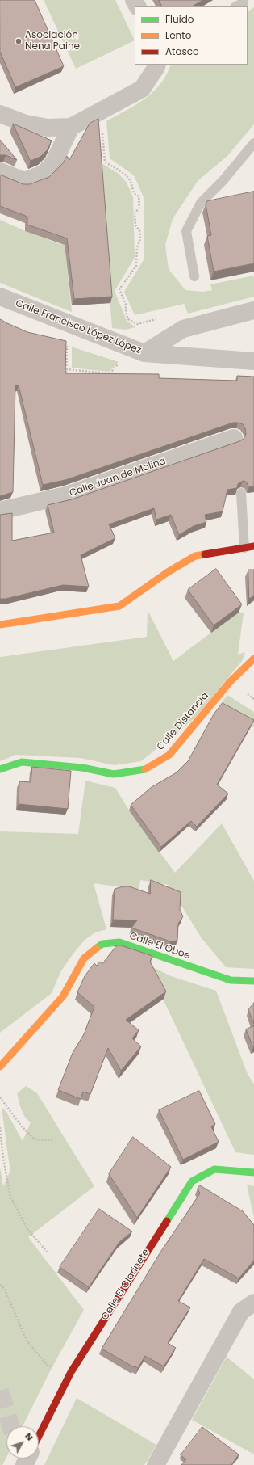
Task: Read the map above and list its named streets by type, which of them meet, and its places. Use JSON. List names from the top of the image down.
{
  "streets": {
    "street": [
      "Calle Francisco López López",
      "Calle Juan de Molina",
      "Calle Distancia",
      "Calle El Oboe",
      "Calle El Clarinete"
    ]
  },
  "places": ["Asociación Nena Paine"],
  "legend": ["Fluido", "Lento", "Atasco"],
  "north": "top right"
}
